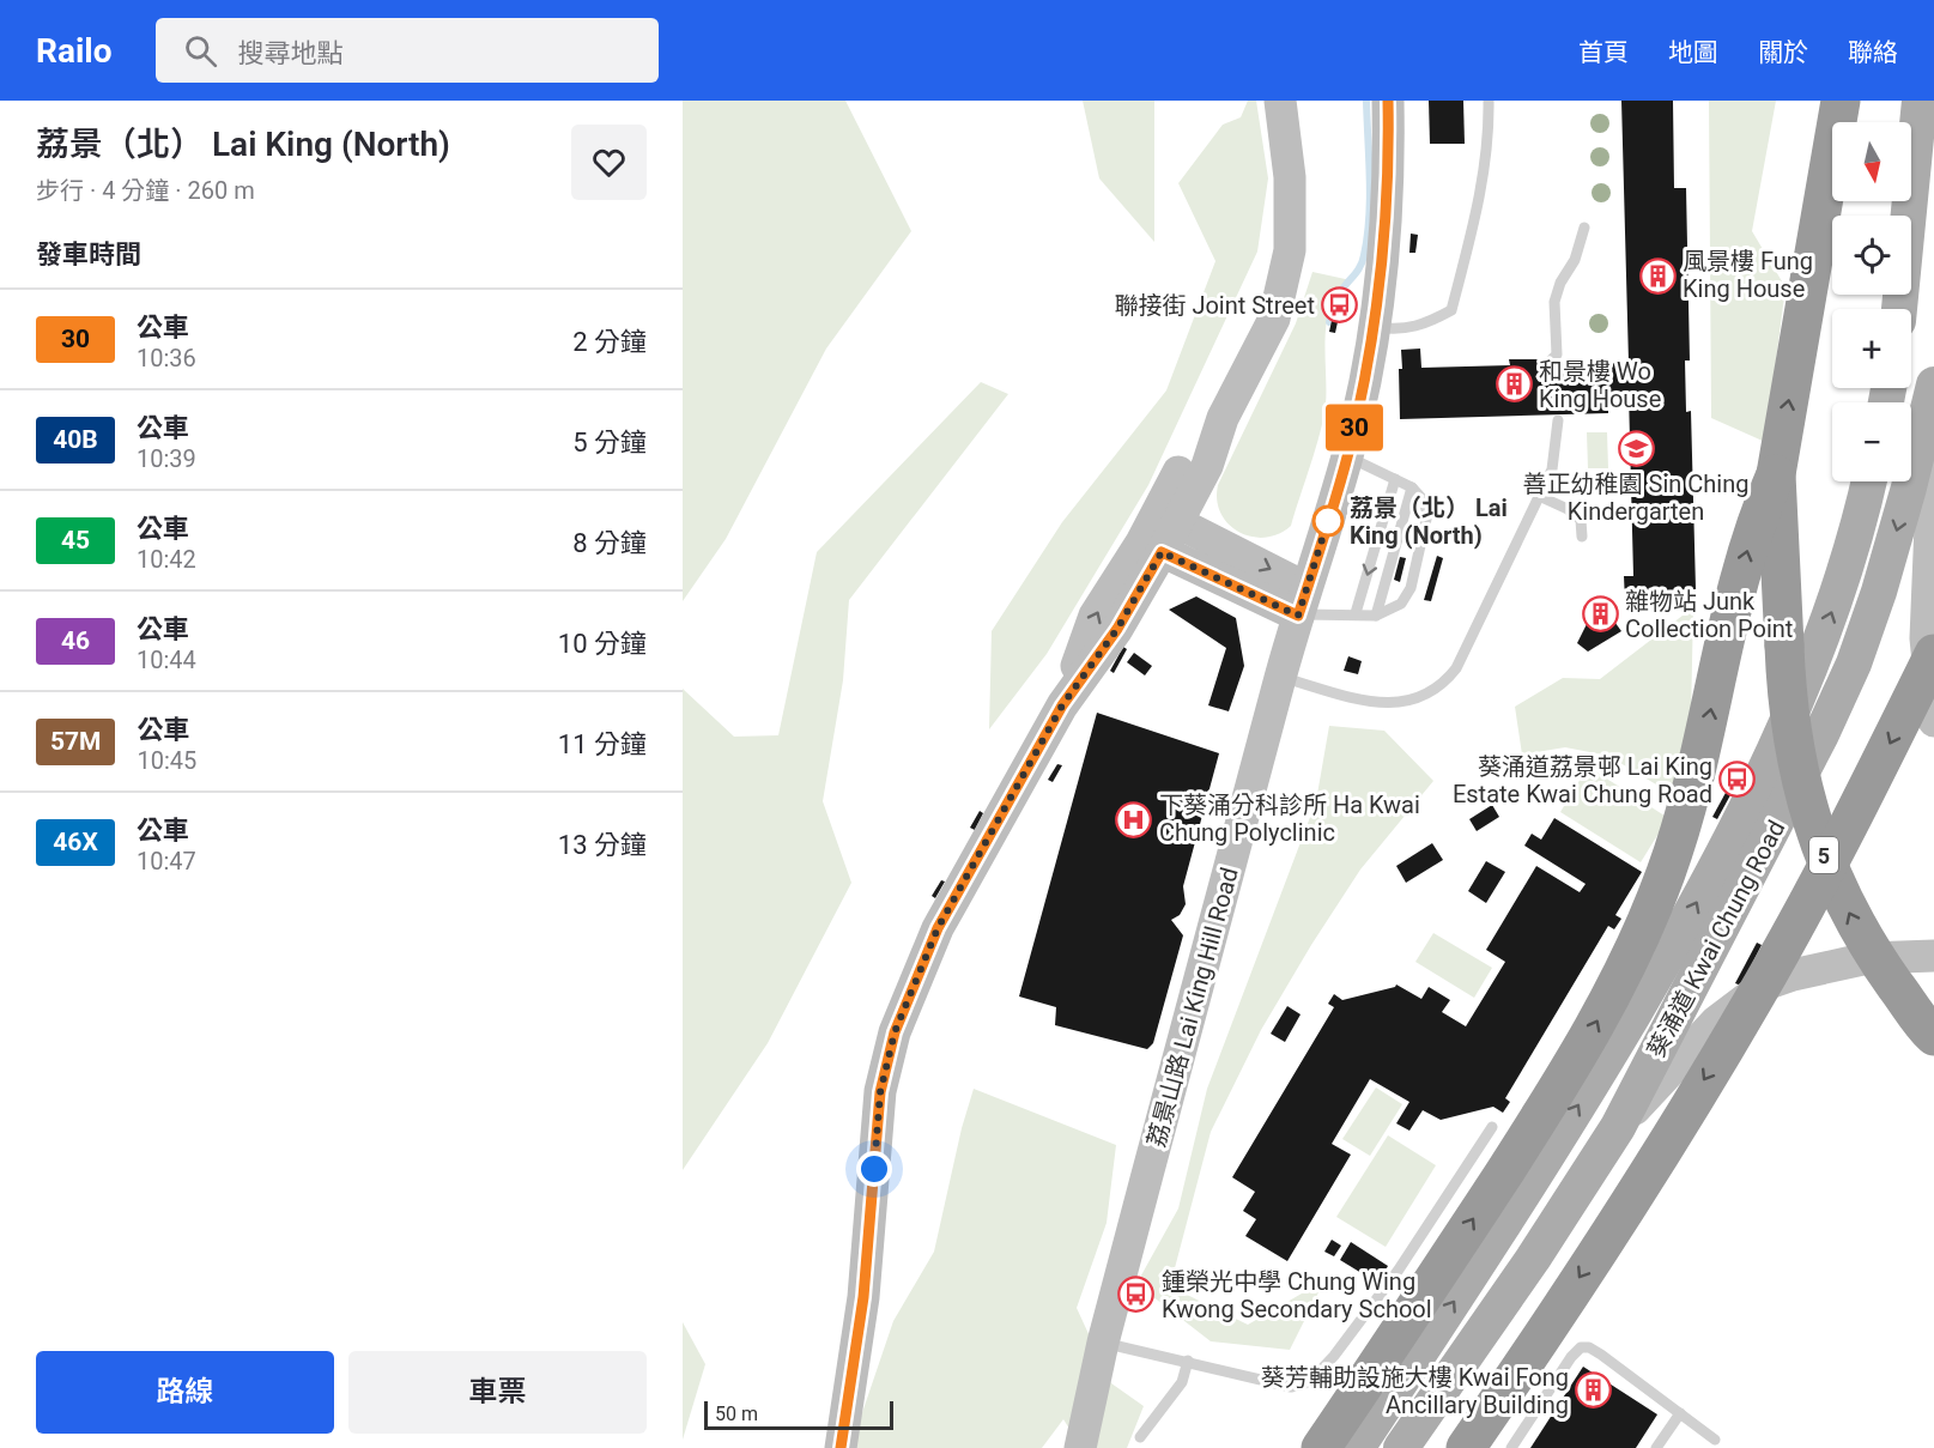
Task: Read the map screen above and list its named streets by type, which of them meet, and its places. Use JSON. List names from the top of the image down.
{
  "streets": {
    "highway": ["5"],
    "main road": ["葵涌道 Kwai Chung Road", "荔景山路 Lai King Hill Road"]
  },
  "places": {
    "building": [
      "風景樓 Fung King House",
      "和景樓 Wo King House",
      "雜物站 Junk Collection Point",
      "葵芳輔助設施大樓 Kwai Fong Ancillary Building"
    ],
    "bus stop": ["聯接街 Joint Street", "葵涌道荔景邨 Lai King Estate Kwai Chung Road", "鍾榮光中學 Chung Wing Kwong Secondary School"],
    "school or university": ["善正幼稚園 Sin Ching Kindergarten"],
    "other": ["荔景（北） Lai King (North)"],
    "hospital": ["下葵涌分科診所 Ha Kwai Chung Polyclinic"]
  },
  "lines": ["bus line 30"],
  "scale_bar": "50 m",
  "north": "bottom",
  "page": {
    "header": "Railo",
    "search": "搜尋地點",
    "nav": [
      "首頁",
      "地圖",
      "關於",
      "聯絡"
    ],
    "heading": [
      ["荔景（北） Lai King (North)", "步行 · 4 分鐘 · 260 m"],
      "發車時間"
    ],
    "on_map": "30",
    "map_buttons": ["+", "−"],
    "list": [
      {
        "mark": "30",
        "name": "公車",
        "note": "10:36",
        "value": "2 分鐘"
      },
      {
        "mark": "40B",
        "name": "公車",
        "note": "10:39",
        "value": "5 分鐘"
      },
      {
        "mark": "45",
        "name": "公車",
        "note": "10:42",
        "value": "8 分鐘"
      },
      {
        "mark": "46",
        "name": "公車",
        "note": "10:44",
        "value": "10 分鐘"
      },
      {
        "mark": "57M",
        "name": "公車",
        "note": "10:45",
        "value": "11 分鐘"
      },
      {
        "mark": "46X",
        "name": "公車",
        "note": "10:47",
        "value": "13 分鐘"
      }
    ],
    "buttons": ["路線", "車票"],
    "scale": "50 m"
  }
}
